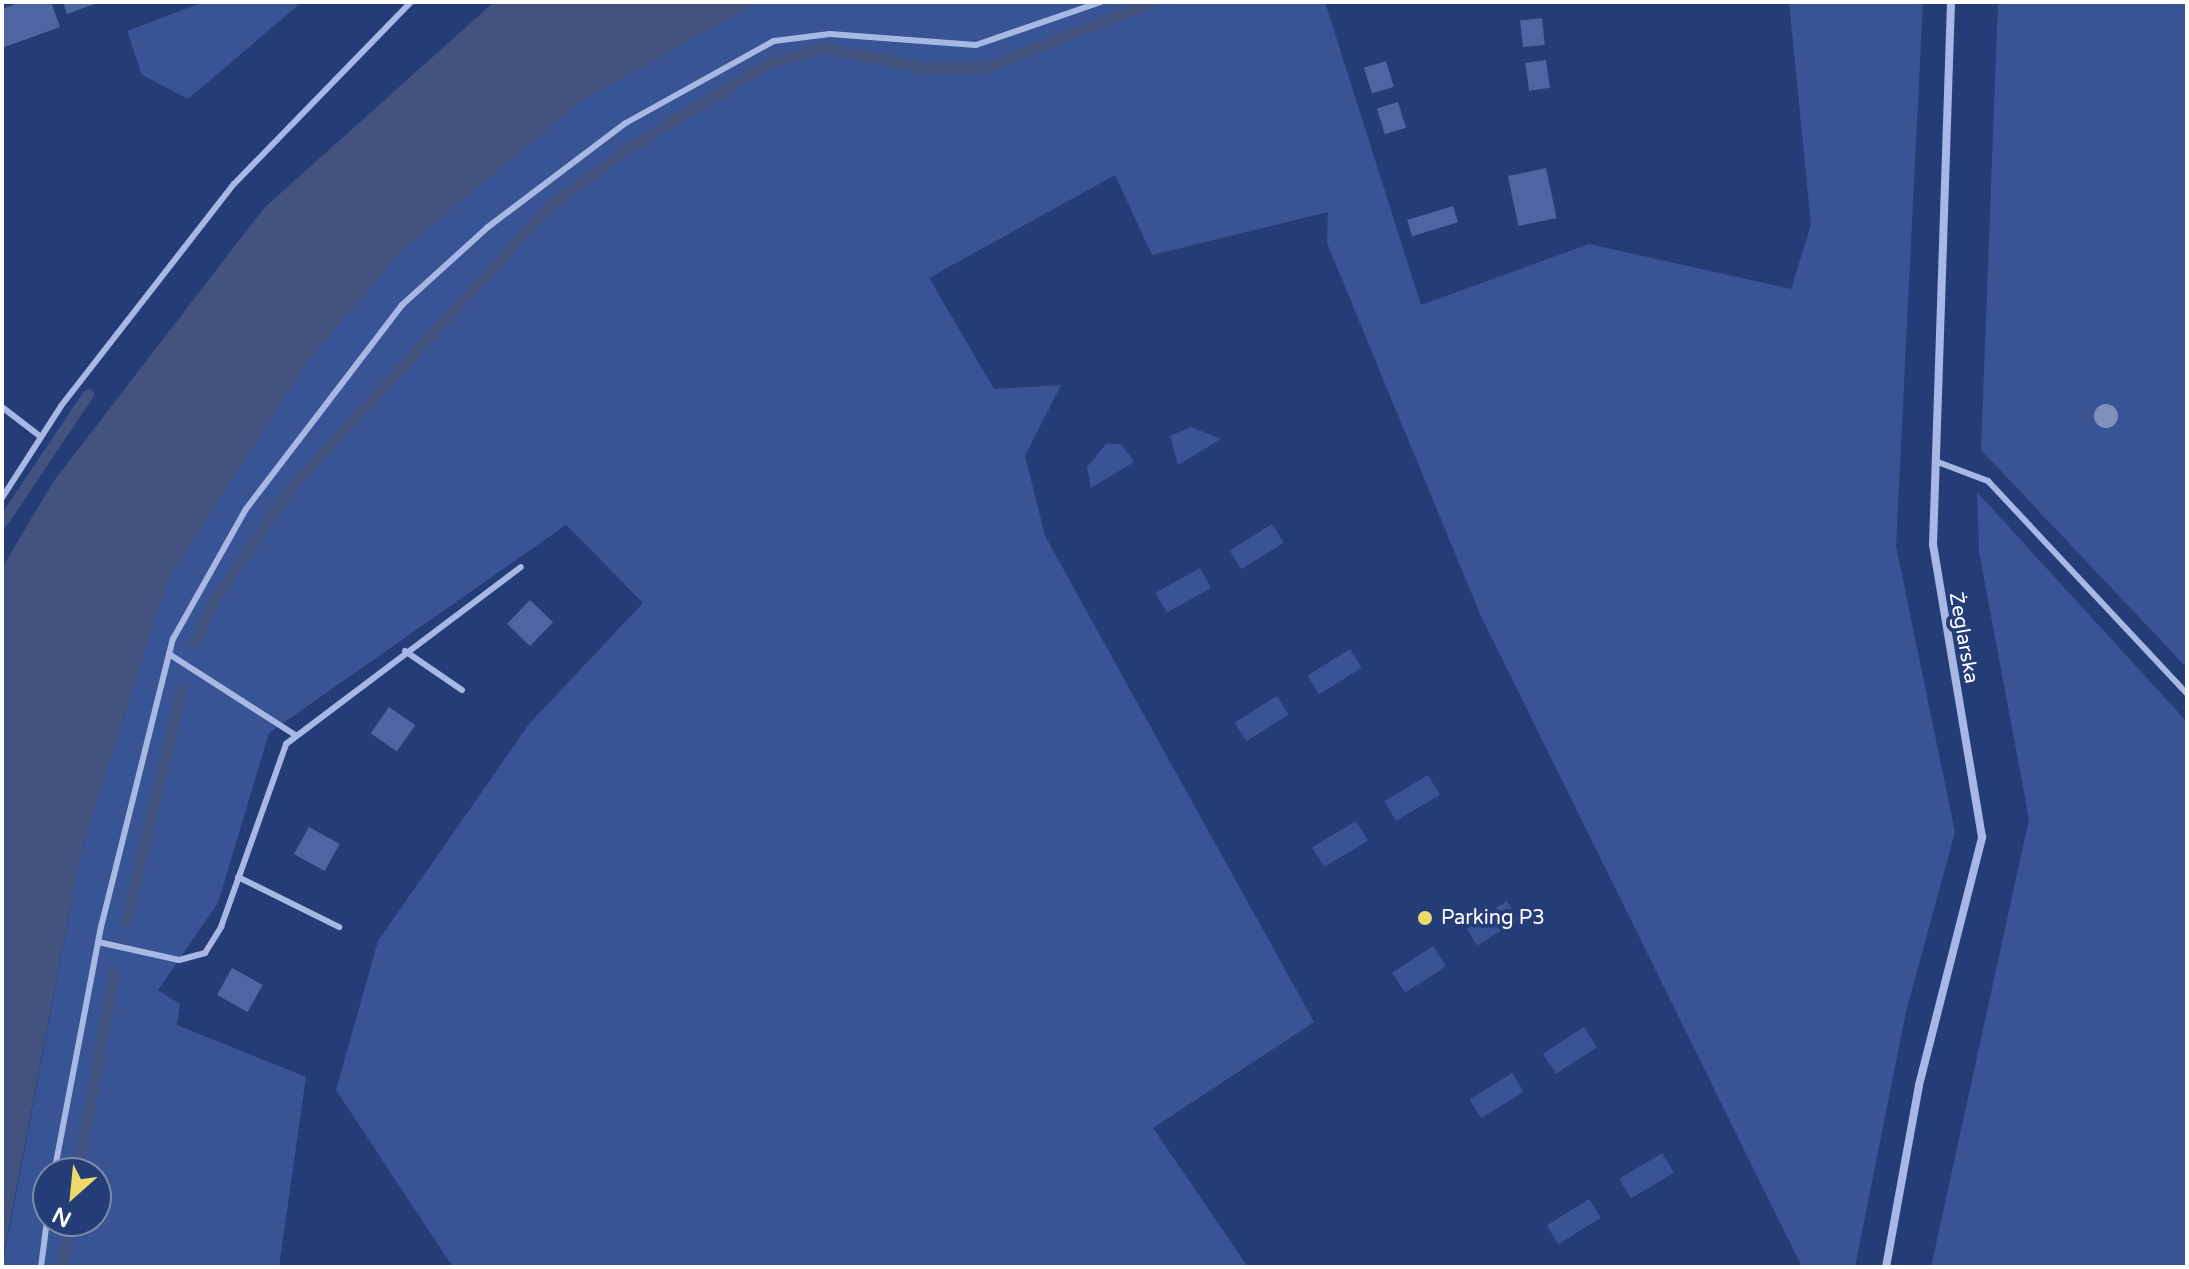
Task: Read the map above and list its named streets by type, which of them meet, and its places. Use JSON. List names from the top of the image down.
{
  "streets": {
    "street": ["Żeglarska"]
  },
  "places": ["Parking P3"],
  "north": "bottom left"
}
